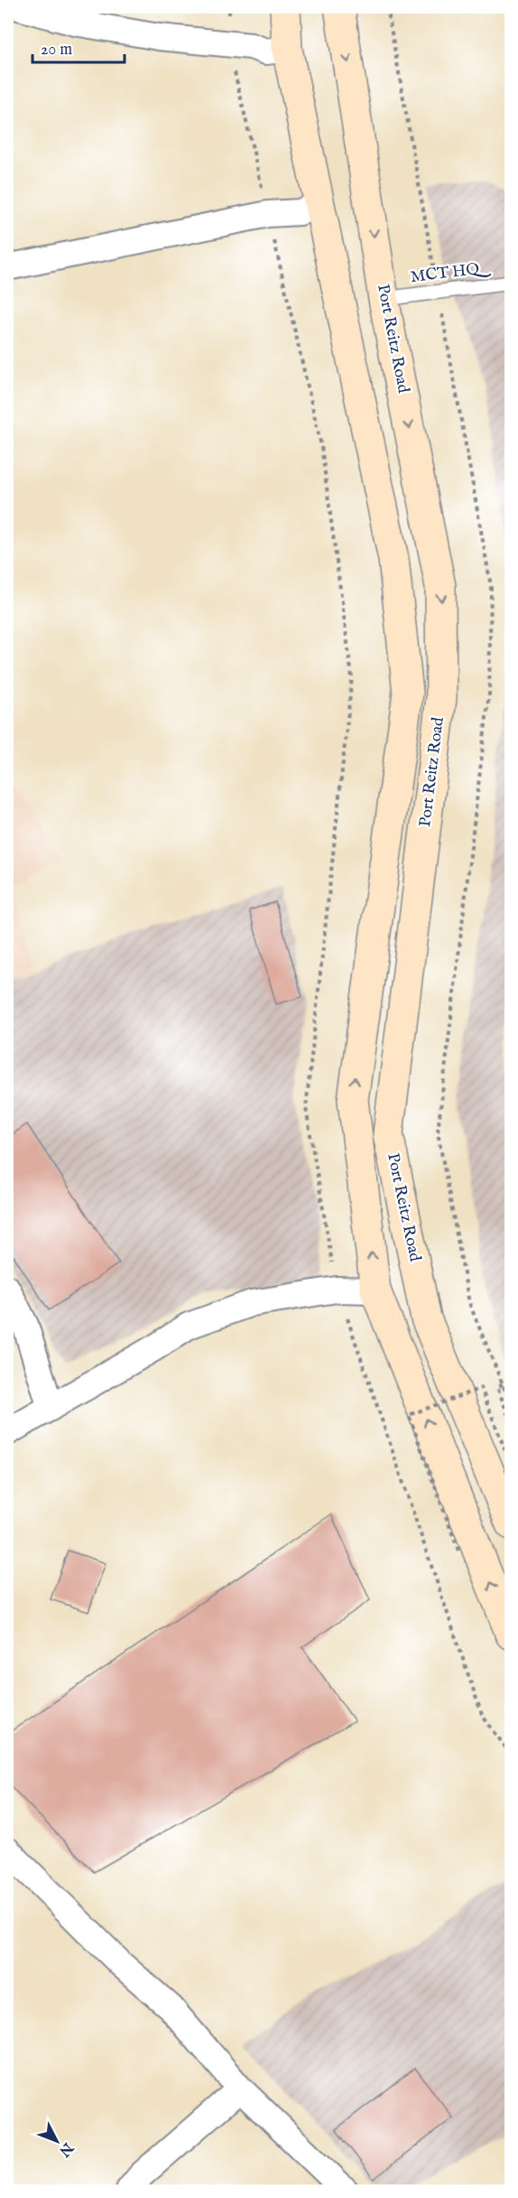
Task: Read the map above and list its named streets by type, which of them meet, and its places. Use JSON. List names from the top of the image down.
{
  "streets": {
    "main road": ["Port Reitz Road"],
    "lane": ["MCT HQ"]
  },
  "crossings": [
    ["MCT HQ", "Port Reitz Road"]
  ],
  "scale_bar": "20 m",
  "north": "bottom right"
}
